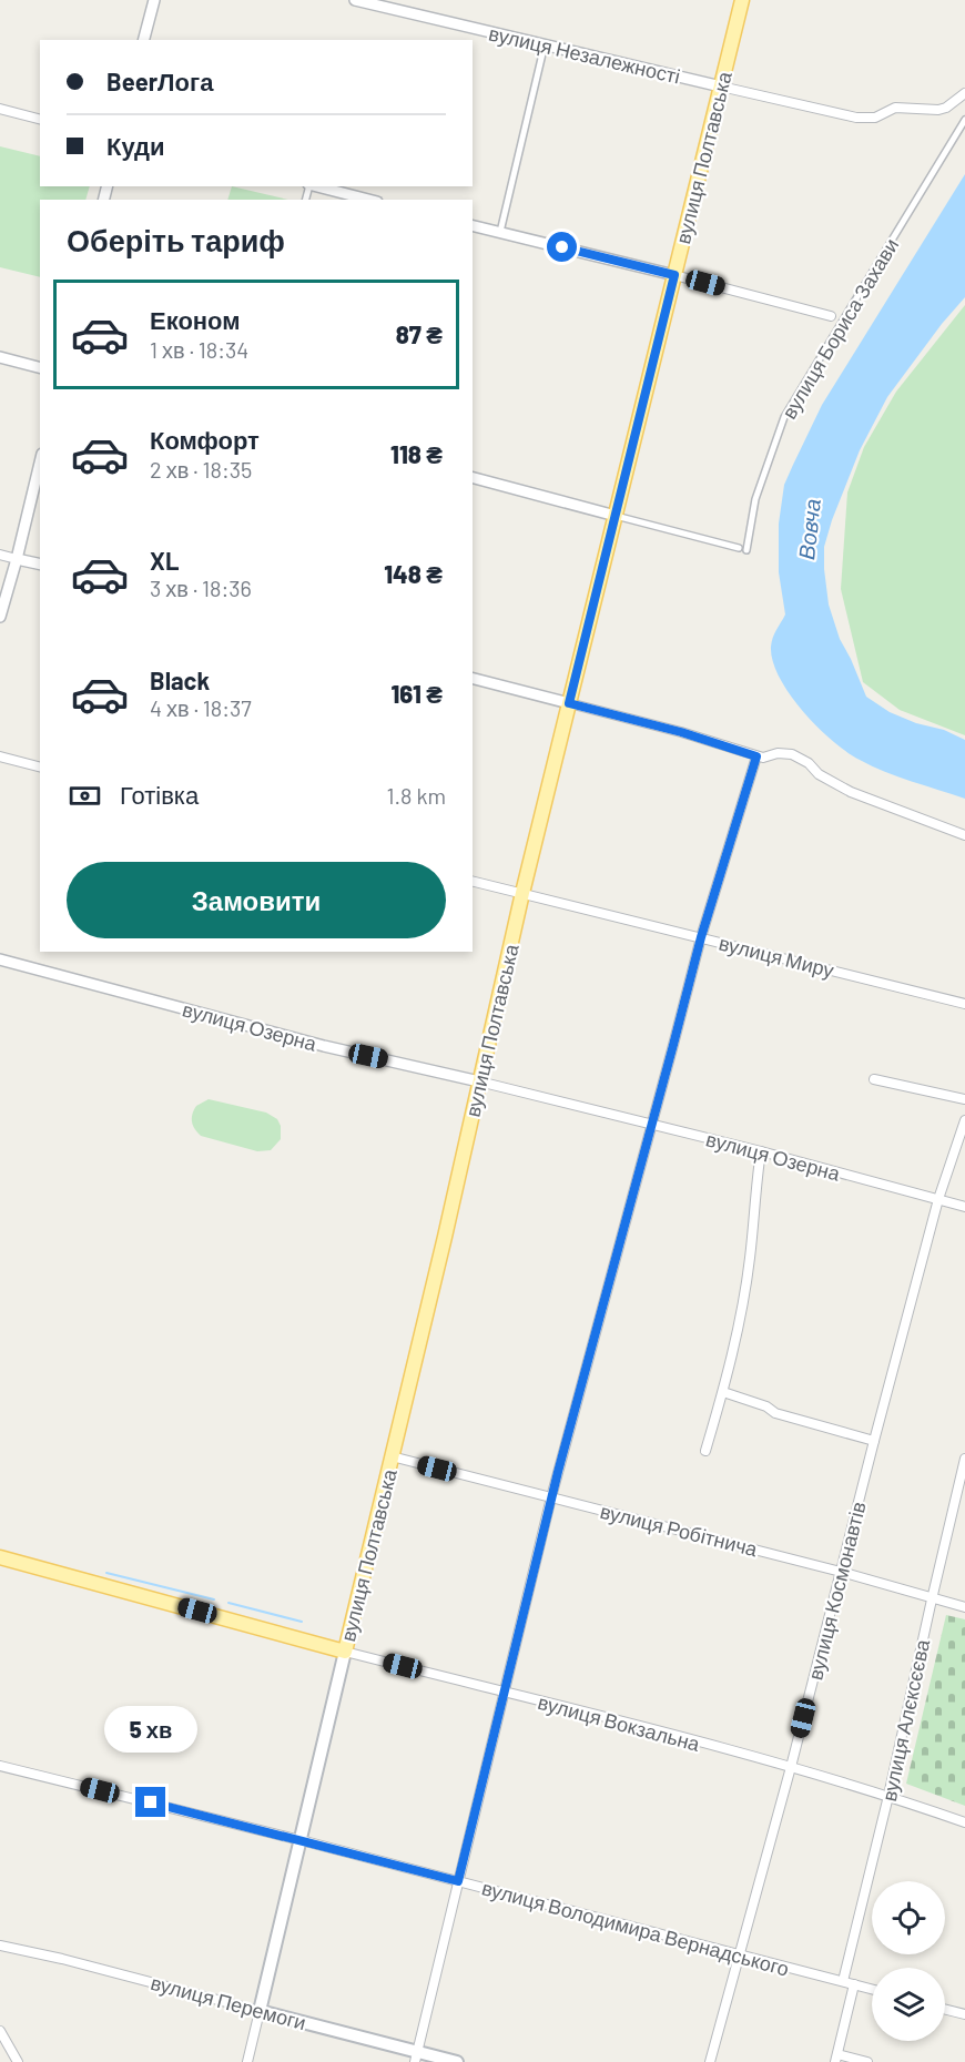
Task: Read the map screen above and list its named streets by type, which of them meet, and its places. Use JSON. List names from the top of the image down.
{
  "streets": {
    "main road": ["вулиця Полтавська", "вулиця Вокзальна", "вулиця Перемоги"],
    "street": [
      "вулиця Незалежності",
      "вулиця Бориса Захави",
      "вулиця Миру",
      "вулиця Озерна",
      "вулиця Робітнича",
      "вулиця Космонавтів",
      "вулиця Алєксєєва",
      "вулиця Володимира Вернадського"
    ]
  },
  "crossings": [
    ["вулиця Незалежності", "вулиця Полтавська"],
    ["вулиця Полтавська", "вулиця Бориса Захави"],
    ["вулиця Полтавська", "вулиця Миру"],
    ["вулиця Полтавська", "вулиця Озерна"],
    ["вулиця Полтавська", "вулиця Робітнича"],
    ["вулиця Полтавська", "вулиця Вокзальна"],
    ["вулиця Полтавська", "вулиця Володимира Вернадського"],
    ["вулиця Полтавська", "вулиця Перемоги"],
    ["вулиця Озерна", "вулиця Космонавтів"],
    ["вулиця Робітнича", "вулиця Космонавтів"],
    ["вулиця Робітнича", "вулиця Алєксєєва"],
    ["вулиця Космонавтів", "вулиця Вокзальна"],
    ["вулиця Космонавтів", "вулиця Володимира Вернадського"],
    ["вулиця Алєксєєва", "вулиця Вокзальна"],
    ["вулиця Алєксєєва", "вулиця Володимира Вернадського"]
  ],
  "water": ["Вовча"],
  "page": {
    "banner": ["BeerЛога", "Куди"],
    "heading": "Оберіть тариф",
    "list": [
      {
        "name": "Економ",
        "note": "1 хв · 18:34",
        "value": "87 ₴"
      },
      {
        "name": "Комфорт",
        "note": "2 хв · 18:35",
        "value": "118 ₴"
      },
      {
        "name": "XL",
        "note": "3 хв · 18:36",
        "value": "148 ₴"
      },
      {
        "name": "Black",
        "note": "4 хв · 18:37",
        "value": "161 ₴"
      }
    ],
    "pay": ["Готівка", "1.8 km"],
    "buttons": "Замовити",
    "bubble": "5 хв"
  }
}
